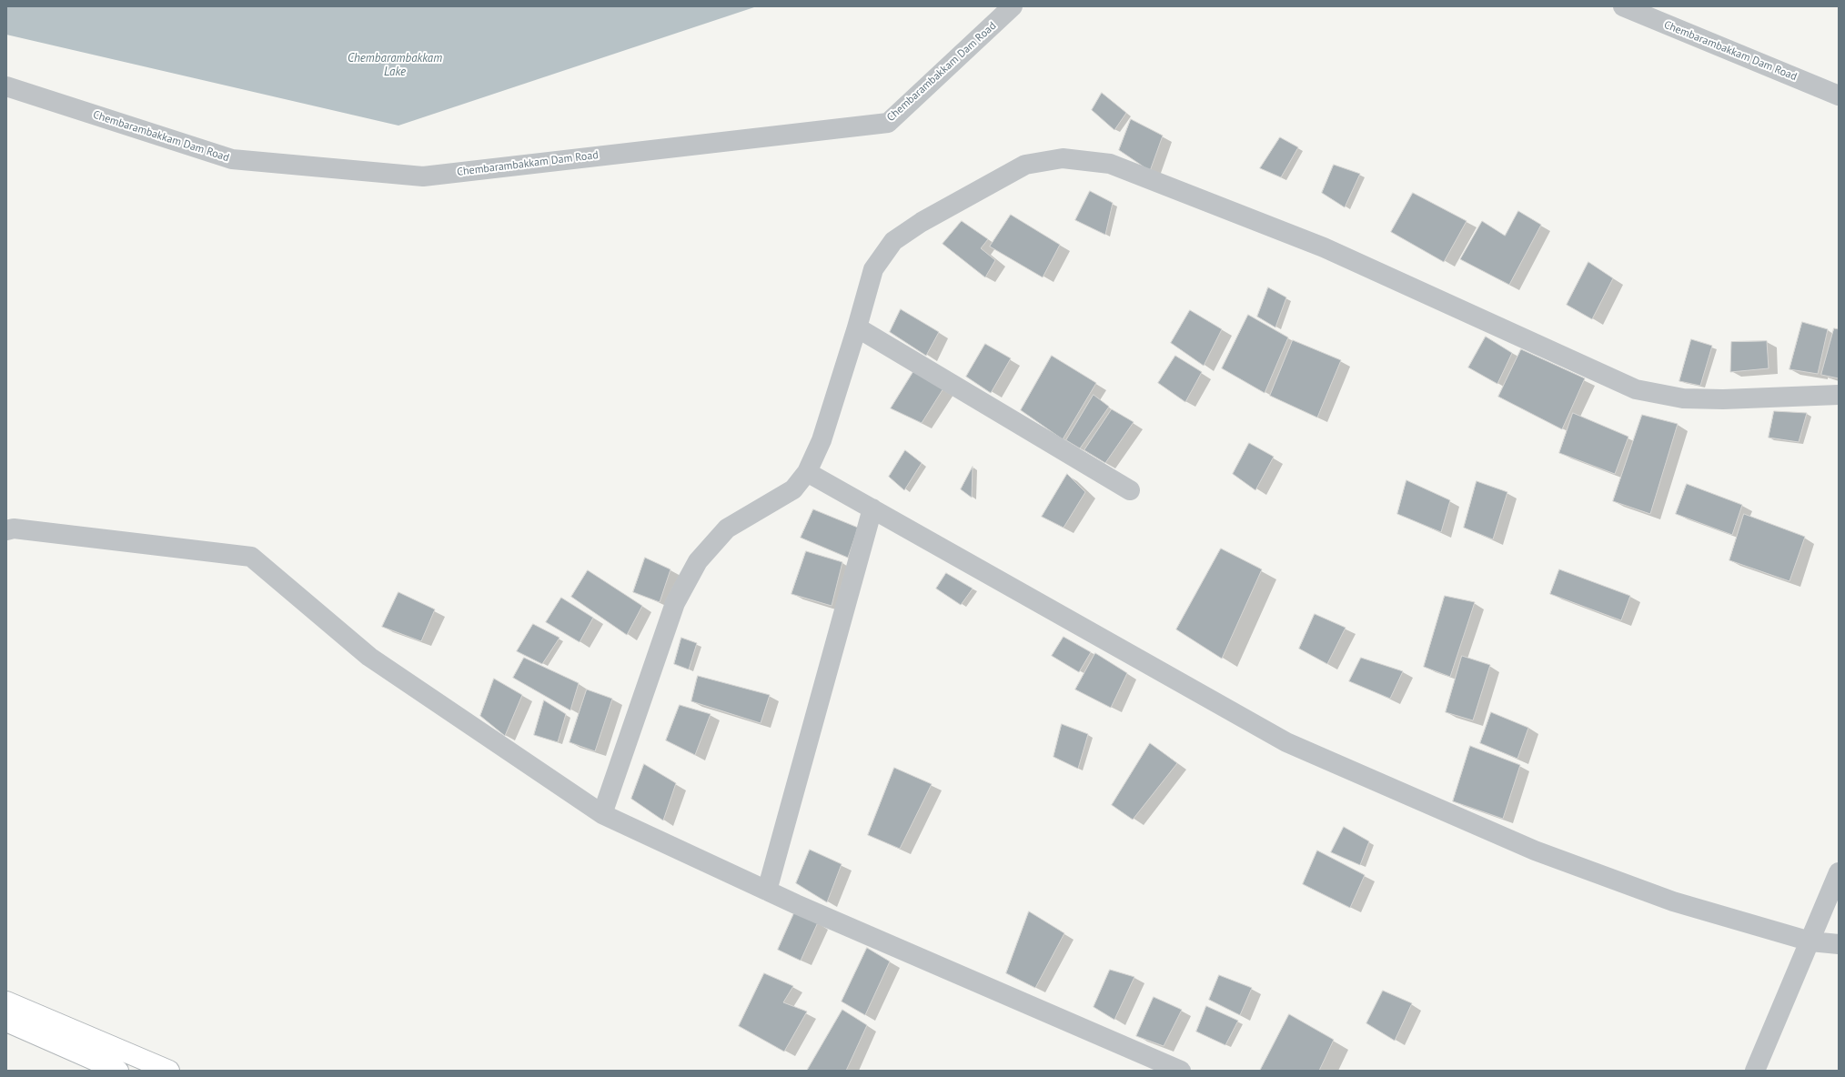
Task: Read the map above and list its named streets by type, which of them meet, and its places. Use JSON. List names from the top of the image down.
{
  "streets": {
    "street": ["Chembarambakkam Dam Road"]
  },
  "water": ["Chembarambakkam Lake"]
}
